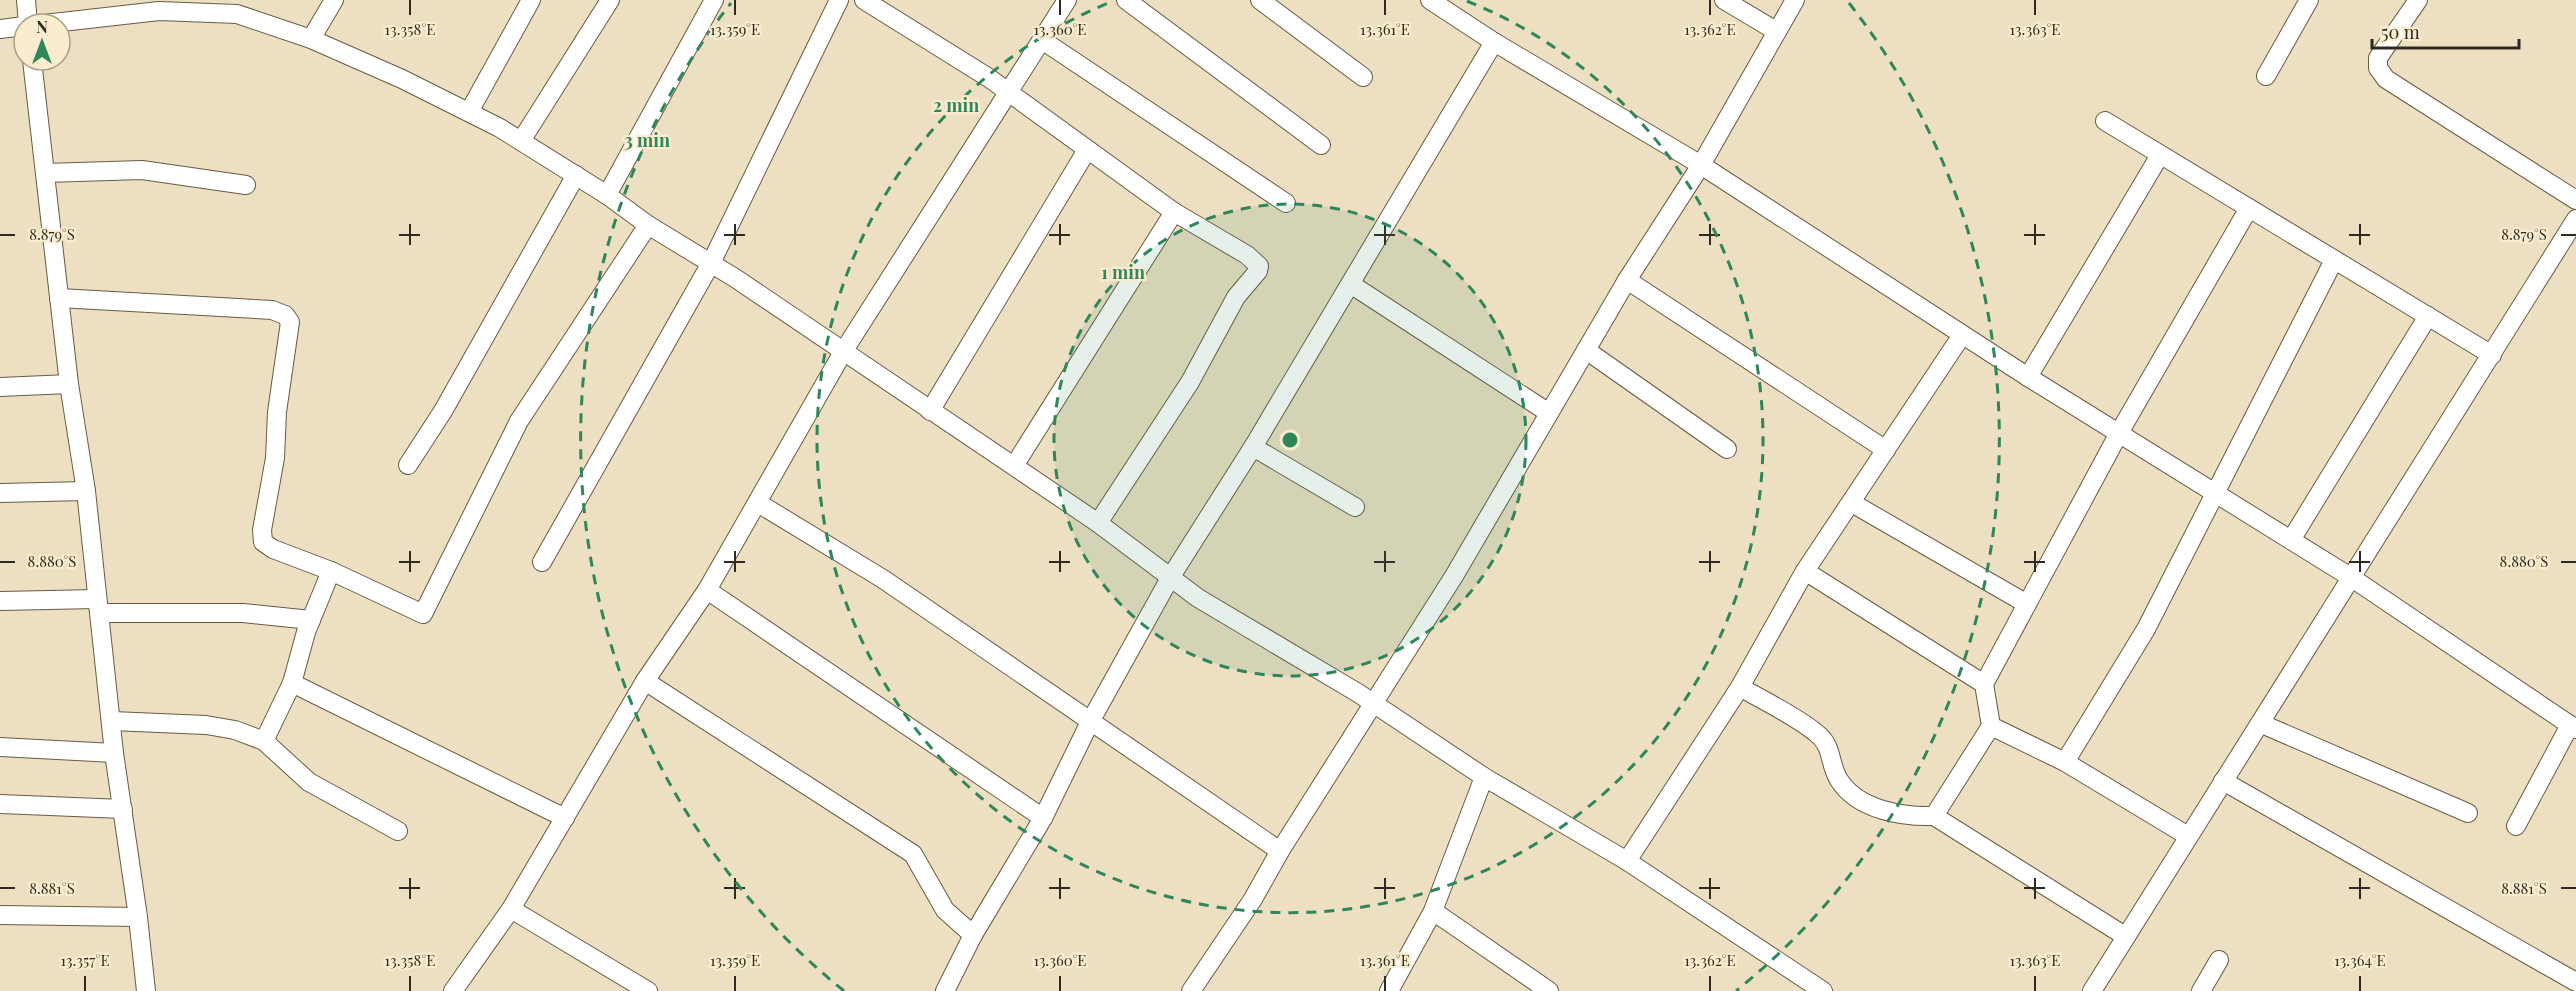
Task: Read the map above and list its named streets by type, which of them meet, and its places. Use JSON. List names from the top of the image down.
{
  "scale_bar": "50 m",
  "north": "top",
  "coordinates": [
    "13.358°E",
    "13.359°E",
    "13.360°E",
    "13.361°E",
    "13.362°E",
    "13.363°E",
    "8.879°S",
    "8.880°S",
    "8.881°S",
    "13.357°E",
    "13.364°E"
  ],
  "rings": ["2 min", "3 min", "1 min"]
}
